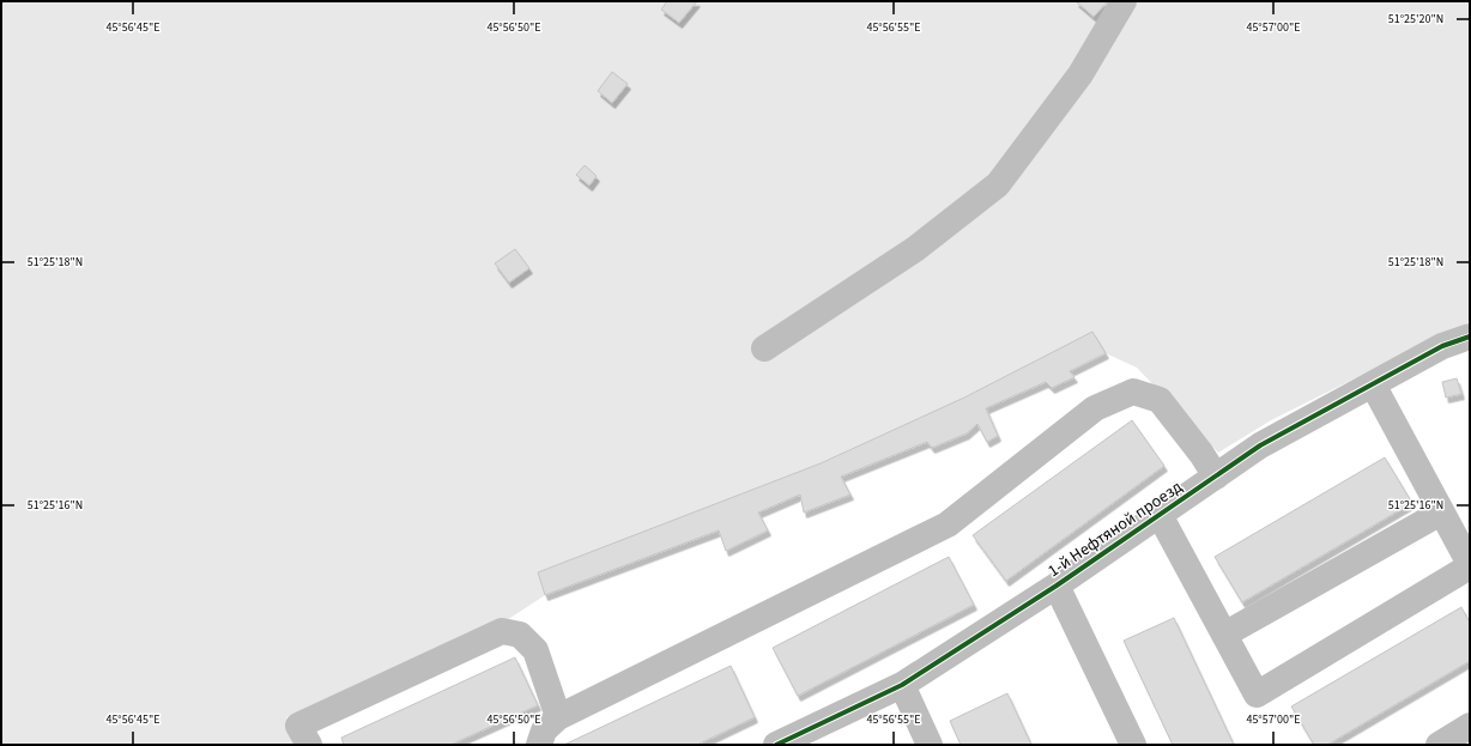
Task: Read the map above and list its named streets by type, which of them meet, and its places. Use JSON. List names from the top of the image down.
{
  "streets": {
    "street": ["1-й Нефтяной проезд"]
  },
  "coordinates": [
    "51°25'20\"N",
    "45°56'45\"E",
    "45°56'50\"E",
    "45°56'55\"E",
    "45°57'00\"E",
    "51°25'18\"N",
    "51°25'16\"N"
  ]
}
